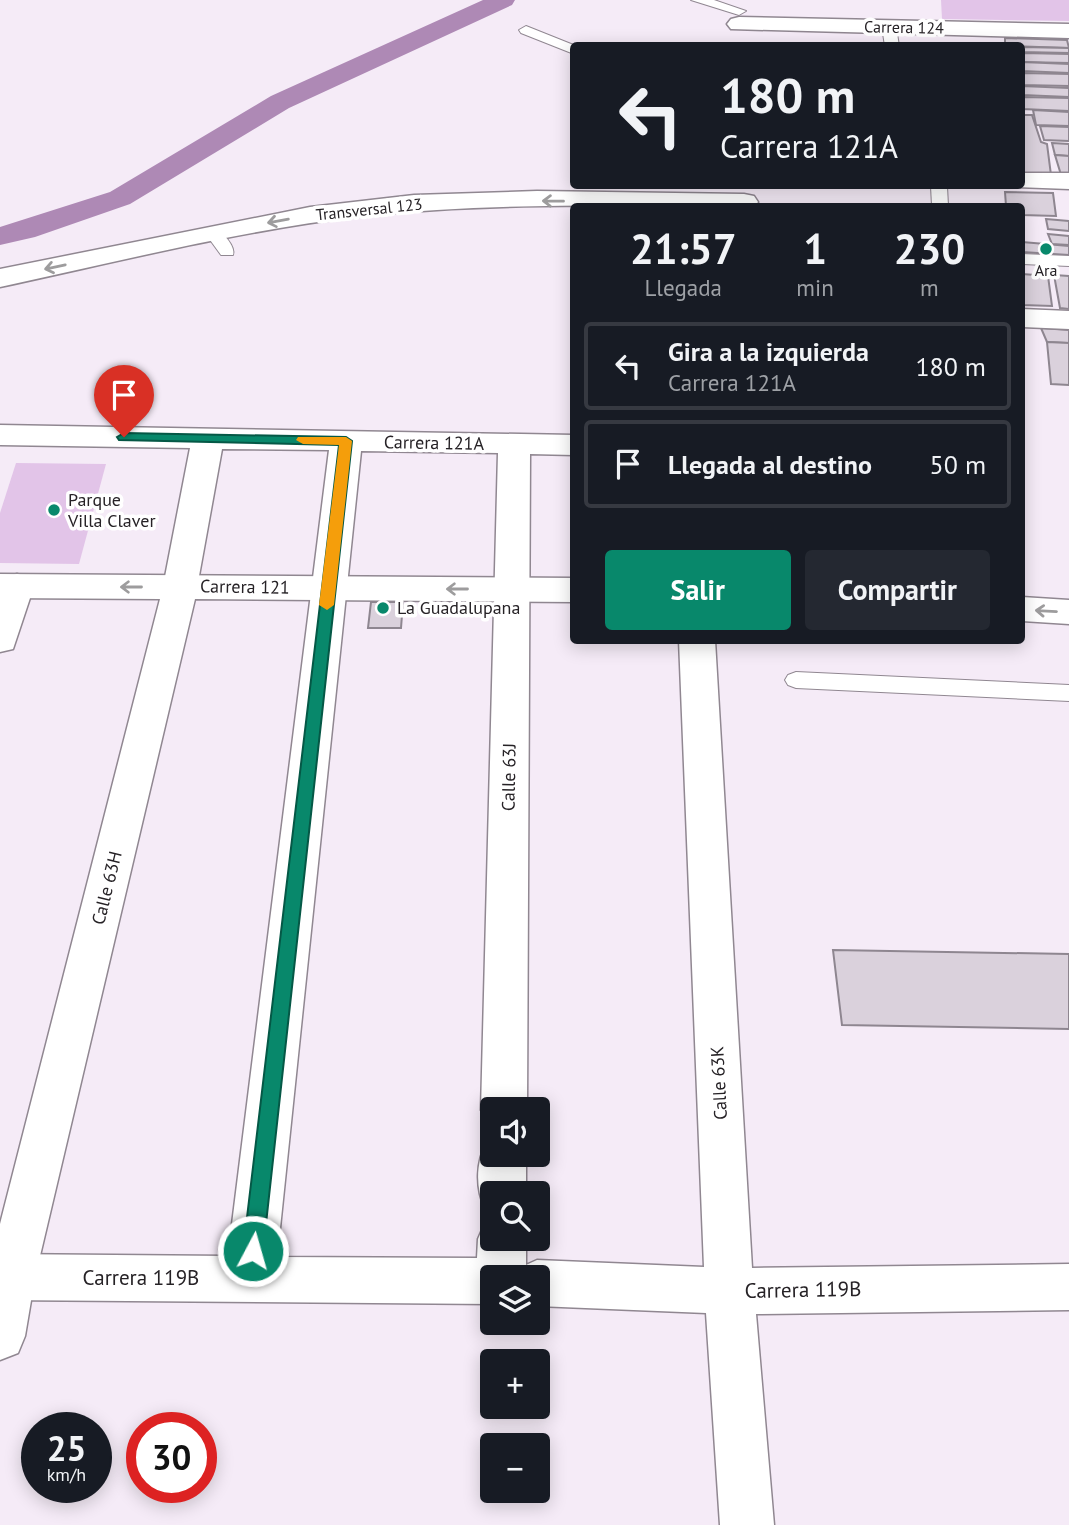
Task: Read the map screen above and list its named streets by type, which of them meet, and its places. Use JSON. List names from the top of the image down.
{
  "streets": {
    "street": [
      "Carrera 124",
      "Transversal 123",
      "Carrera 121A",
      "Carrera 121",
      "Calle 63J",
      "Calle 63H",
      "Calle 63K",
      "Carrera 119B"
    ]
  },
  "crossings": [
    ["Carrera 121A", "Calle 63J"],
    ["Carrera 121A", "Calle 63H"],
    ["Carrera 121", "Calle 63J"],
    ["Carrera 121", "Calle 63H"],
    ["Calle 63H", "Carrera 119B"],
    ["Calle 63K", "Carrera 119B"]
  ],
  "one_way": ["Transversal 123", "Carrera 121"],
  "places": ["Ara", "Parque Villa Claver", "La Guadalupana"],
  "page": {
    "turn": ["180 m", "Carrera 121A"],
    "eta": [
      "21:57",
      "Llegada",
      "1",
      "min",
      "230",
      "m"
    ],
    "list": [
      {
        "name": "Gira a la izquierda",
        "note": "Carrera 121A",
        "value": "180 m"
      },
      {
        "name": "Llegada al destino",
        "value": "50 m"
      }
    ],
    "buttons": ["Salir", "Compartir"],
    "map_buttons": ["+", "−"],
    "speed": "25 km/h",
    "limit": "30"
  }
}
